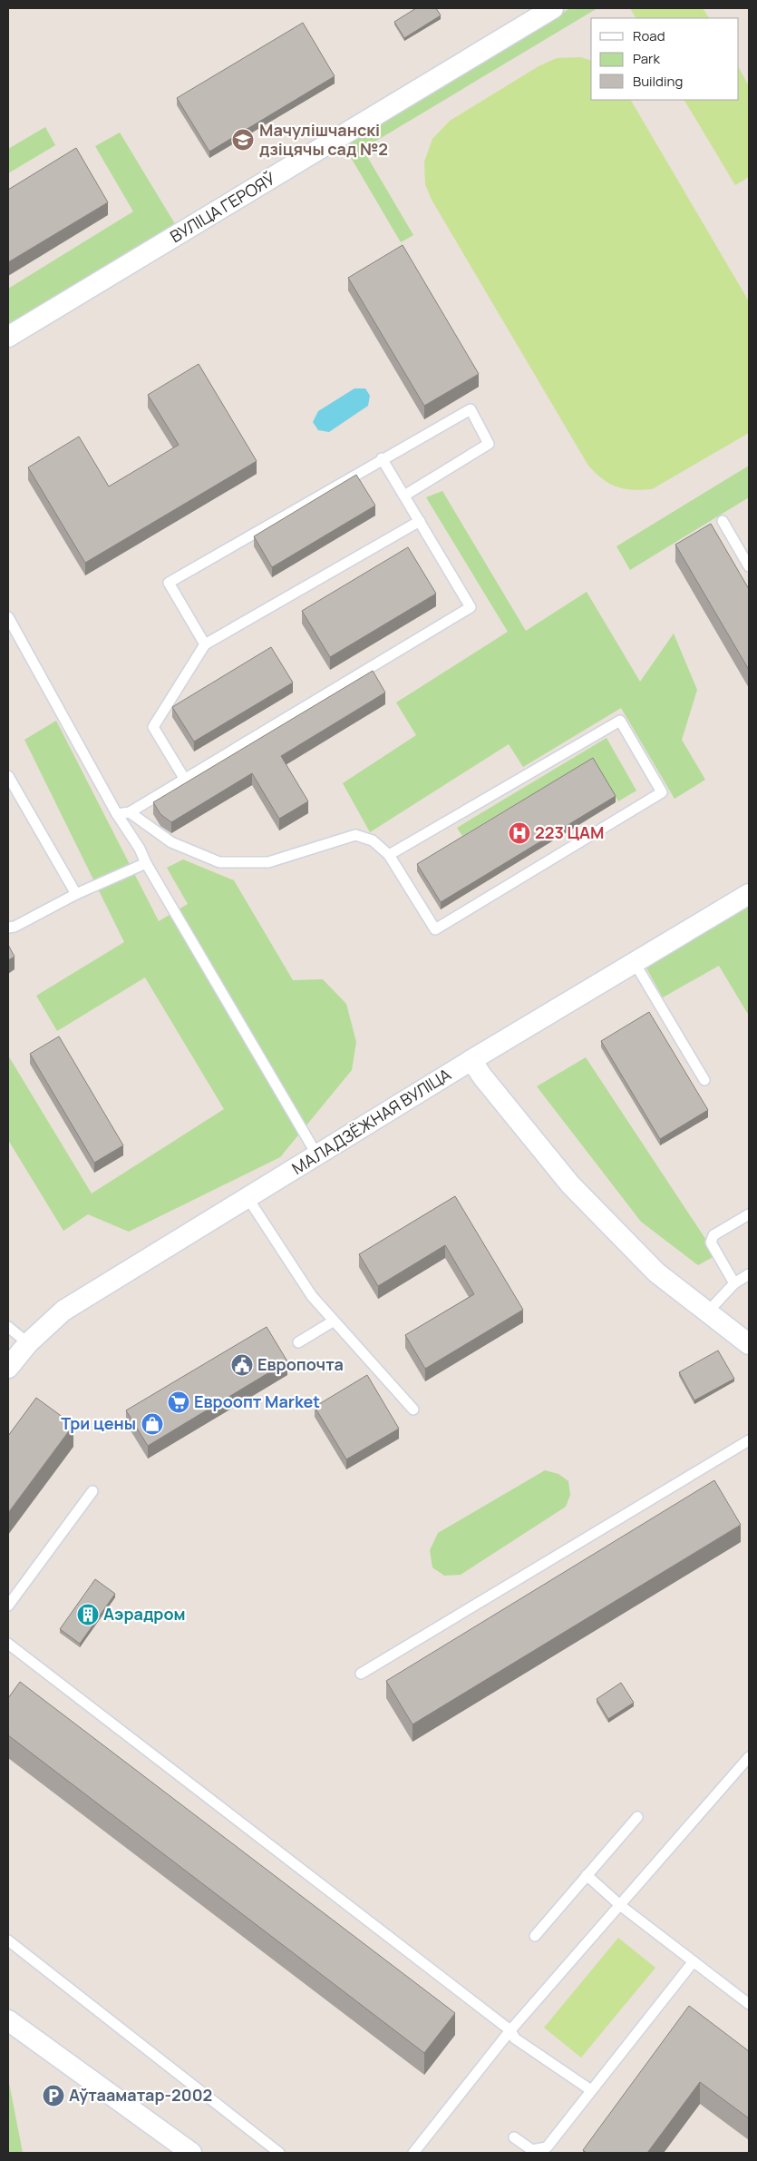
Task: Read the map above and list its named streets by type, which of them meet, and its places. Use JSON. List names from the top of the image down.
{
  "streets": {
    "street": ["ВУЛІЦА ГЕРОЯЎ", "МАЛАДЗЁЖНАЯ ВУЛІЦА"]
  },
  "places": {
    "school or university": ["Мачулішчанскі дзіцячы сад №2"],
    "hospital": ["223 ЦAM"],
    "public building": ["Европочта"],
    "supermarket": ["Евроопт Market"],
    "shop": ["Три цены"],
    "building": ["Аэрадром"],
    "parking": ["Аўтааматар-2002"]
  },
  "legend": ["Road", "Park", "Building"]
}
